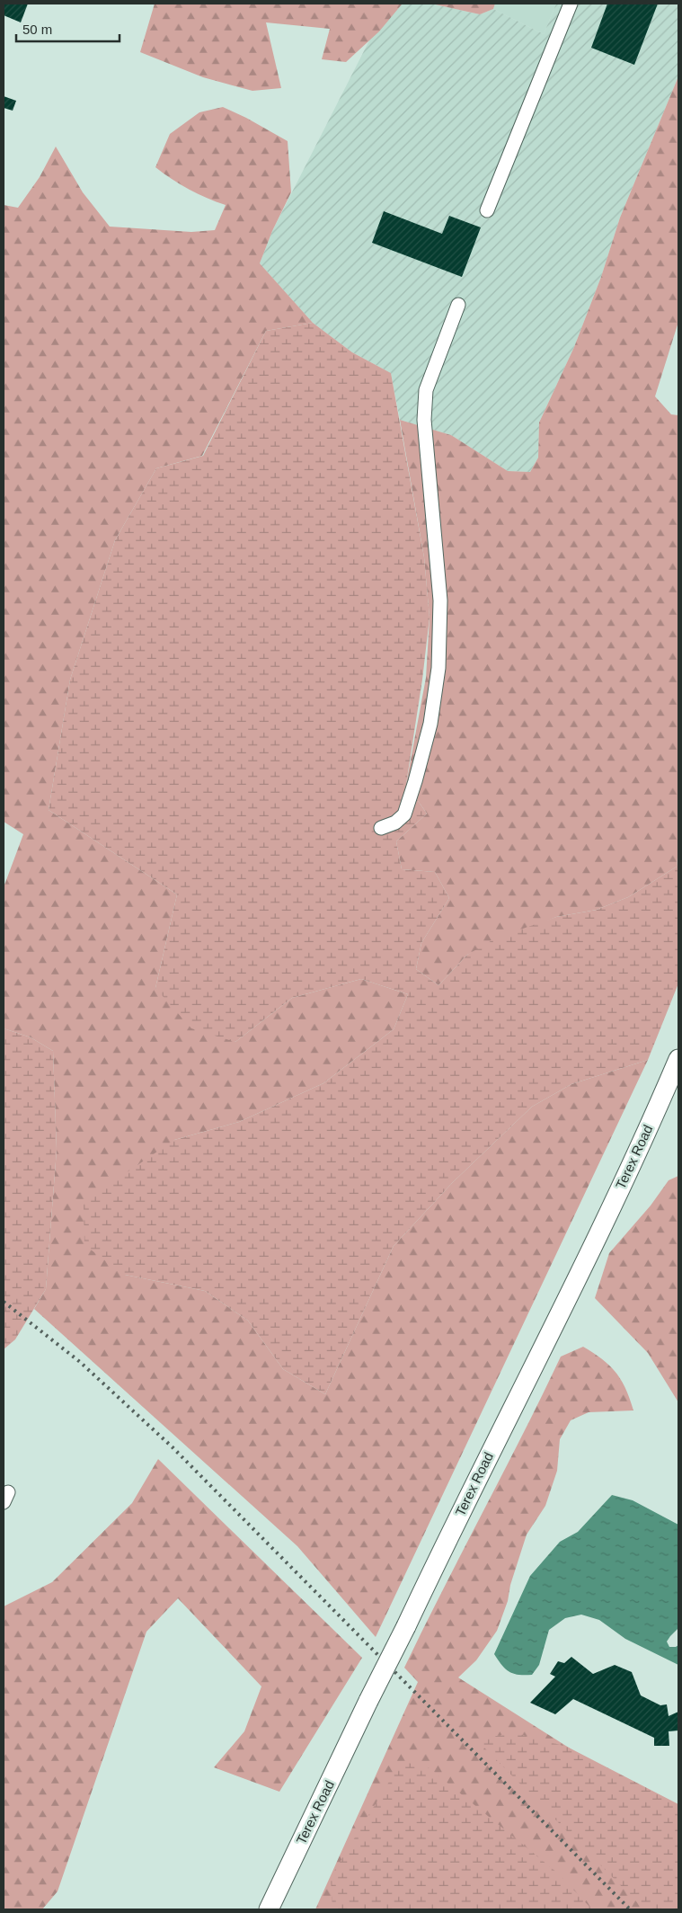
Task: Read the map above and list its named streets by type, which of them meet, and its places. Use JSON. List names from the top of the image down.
{
  "streets": {
    "main road": ["Terex Road"]
  },
  "scale_bar": "50 m"
}
